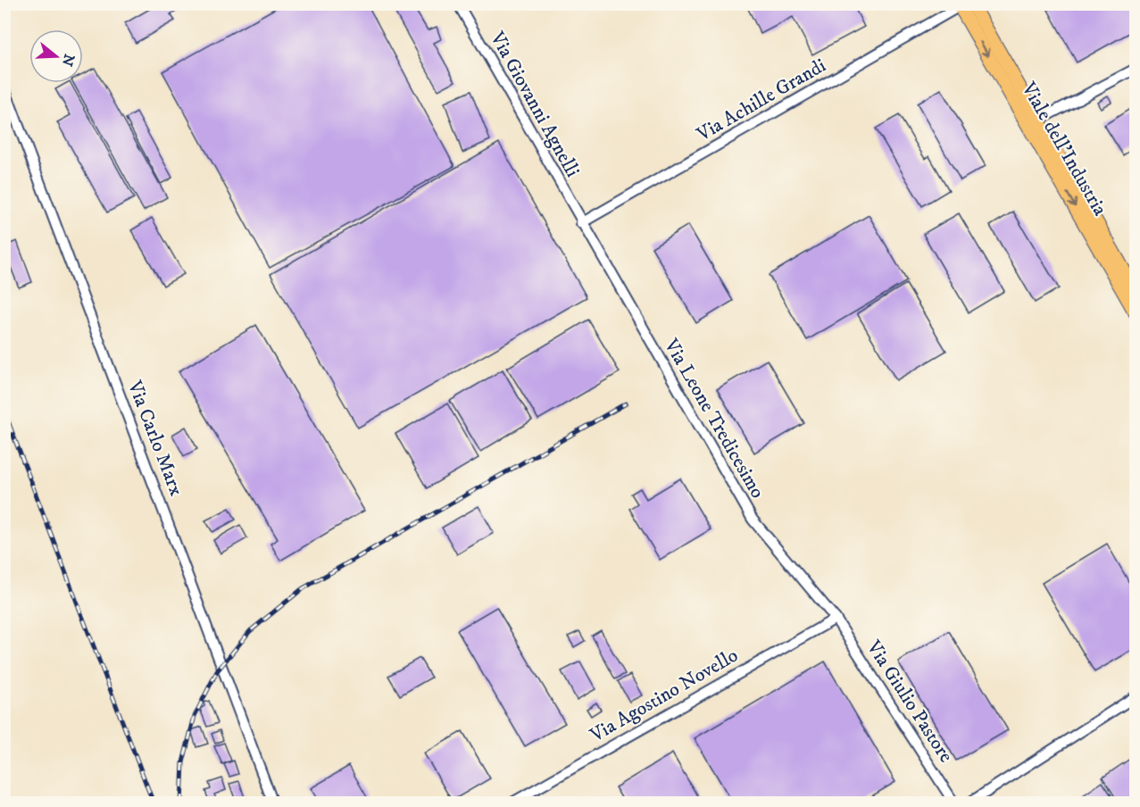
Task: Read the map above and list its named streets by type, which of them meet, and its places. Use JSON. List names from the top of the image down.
{
  "streets": {
    "main road": ["Viale dell'Industria"],
    "street": [
      "Via Achille Grandi",
      "Via Giovanni Agnelli",
      "Via Leone Tredicesimo",
      "Via Carlo Marx",
      "Via Agostino Novello",
      "Via Giulio Pastore"
    ]
  },
  "crossings": [
    ["Via Achille Grandi", "Via Giovanni Agnelli"],
    ["Via Achille Grandi", "Viale dell'Industria"],
    ["Via Achille Grandi", "Via Leone Tredicesimo"],
    ["Via Giovanni Agnelli", "Via Leone Tredicesimo"],
    ["Via Leone Tredicesimo", "Via Agostino Novello"],
    ["Via Leone Tredicesimo", "Via Giulio Pastore"],
    ["Via Agostino Novello", "Via Giulio Pastore"]
  ],
  "north": "right"
}
